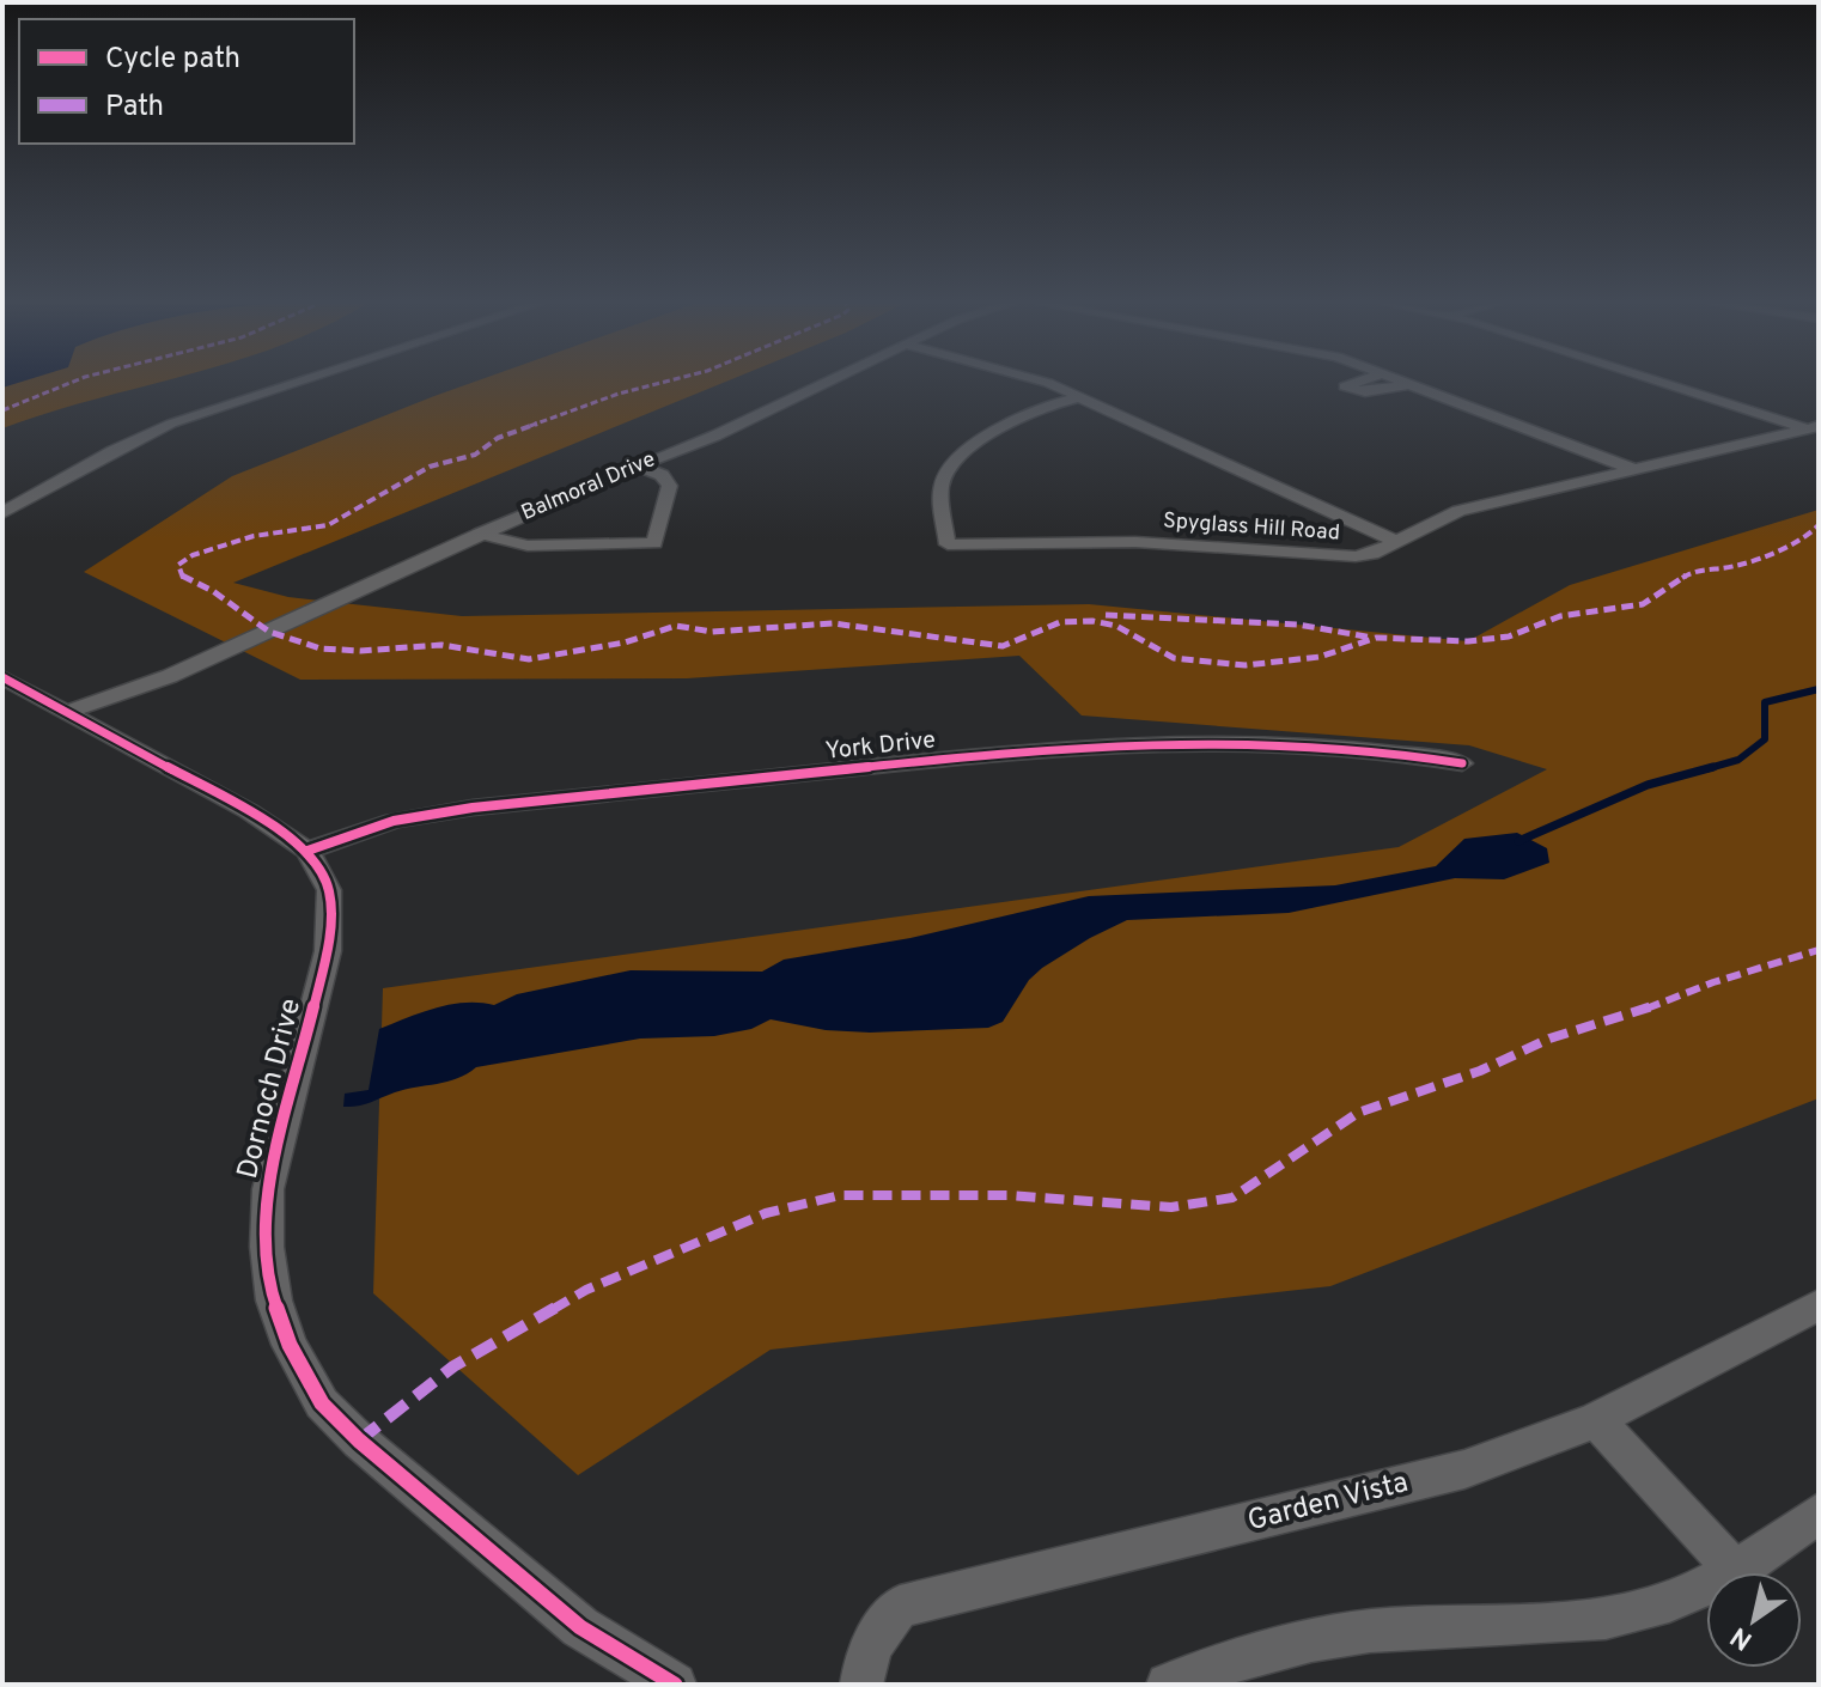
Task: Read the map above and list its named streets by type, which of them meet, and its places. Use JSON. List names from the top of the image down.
{
  "streets": {
    "street": [
      "Balmoral Drive",
      "Spyglass Hill Road",
      "York Drive",
      "Dornoch Drive",
      "Garden Vista"
    ]
  },
  "crossings": [
    ["Balmoral Drive", "Dornoch Drive"],
    ["York Drive", "Dornoch Drive"]
  ],
  "legend": ["Cycle path", "Path"],
  "north": "bottom left"
}
